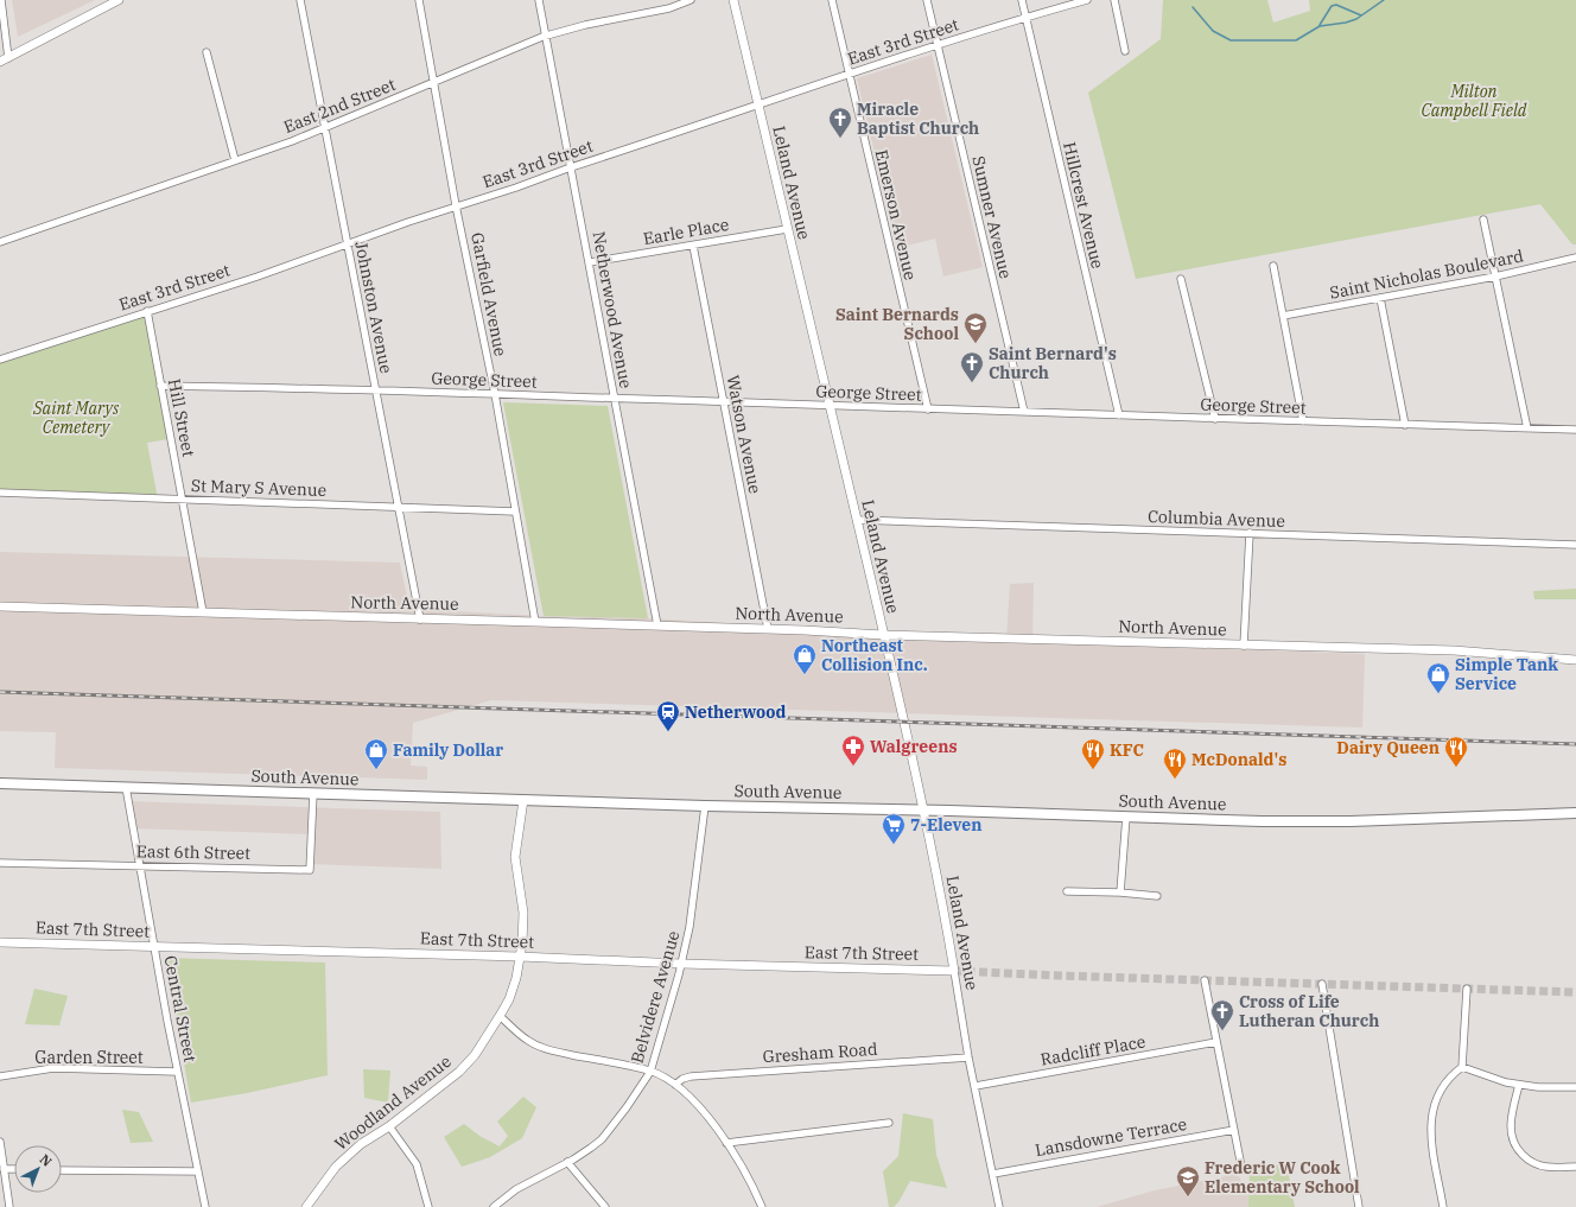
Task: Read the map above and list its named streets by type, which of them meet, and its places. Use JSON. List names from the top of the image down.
{
  "streets": {
    "main road": ["South Avenue"],
    "street": [
      "East 3rd Street",
      "East 2nd Street",
      "Leland Avenue",
      "Hillcrest Avenue",
      "Emerson Avenue",
      "Sumner Avenue",
      "Earle Place",
      "Saint Nicholas Boulevard",
      "Garfield Avenue",
      "Johnston Avenue",
      "Netherwood Avenue",
      "George Street",
      "Hill Street",
      "Watson Avenue",
      "St Mary S Avenue",
      "Columbia Avenue",
      "North Avenue",
      "East 6th Street",
      "East 7th Street",
      "Belvidere Avenue",
      "Central Street",
      "Radcliff Place",
      "Gresham Road",
      "Garden Street",
      "Woodland Avenue",
      "Lansdowne Terrace"
    ]
  },
  "crossings": [
    ["East 3rd Street", "Leland Avenue"],
    ["East 3rd Street", "Hillcrest Avenue"],
    ["East 3rd Street", "Emerson Avenue"],
    ["East 3rd Street", "Sumner Avenue"],
    ["East 3rd Street", "Garfield Avenue"],
    ["East 3rd Street", "Johnston Avenue"],
    ["East 3rd Street", "Netherwood Avenue"],
    ["East 3rd Street", "Hill Street"],
    ["East 2nd Street", "Garfield Avenue"],
    ["East 2nd Street", "Johnston Avenue"],
    ["East 2nd Street", "Netherwood Avenue"],
    ["Leland Avenue", "Earle Place"],
    ["Leland Avenue", "George Street"],
    ["Leland Avenue", "Columbia Avenue"],
    ["Leland Avenue", "North Avenue"],
    ["Leland Avenue", "South Avenue"],
    ["Leland Avenue", "East 7th Street"],
    ["Leland Avenue", "Radcliff Place"],
    ["Leland Avenue", "Gresham Road"],
    ["Leland Avenue", "Lansdowne Terrace"],
    ["Hillcrest Avenue", "George Street"],
    ["Emerson Avenue", "George Street"],
    ["Sumner Avenue", "George Street"],
    ["Earle Place", "Netherwood Avenue"],
    ["Earle Place", "Watson Avenue"],
    ["Garfield Avenue", "George Street"],
    ["Garfield Avenue", "St Mary S Avenue"],
    ["Garfield Avenue", "North Avenue"],
    ["Johnston Avenue", "George Street"],
    ["Johnston Avenue", "St Mary S Avenue"],
    ["Johnston Avenue", "North Avenue"],
    ["Netherwood Avenue", "George Street"],
    ["Netherwood Avenue", "North Avenue"],
    ["George Street", "Hill Street"],
    ["George Street", "Watson Avenue"],
    ["Hill Street", "St Mary S Avenue"],
    ["Hill Street", "North Avenue"],
    ["Watson Avenue", "North Avenue"],
    ["South Avenue", "East 6th Street"],
    ["South Avenue", "Belvidere Avenue"],
    ["South Avenue", "Central Street"],
    ["South Avenue", "Woodland Avenue"],
    ["East 6th Street", "Central Street"],
    ["East 7th Street", "Belvidere Avenue"],
    ["East 7th Street", "Central Street"],
    ["East 7th Street", "Woodland Avenue"],
    ["Central Street", "Garden Street"]
  ],
  "parks": ["Milton Campbell Field", "Saint Marys Cemetery"],
  "places": {
    "church": ["Miracle Baptist Church", "Saint Bernard's Church", "Cross of Life Lutheran Church"],
    "school or university": ["Saint Bernards School", "Frederic W Cook Elementary School"],
    "shop": ["Northeast Collision Inc.", "Simple Tank Service", "Family Dollar"],
    "station": ["Netherwood"],
    "pharmacy": ["Walgreens"],
    "restaurant": ["Dairy Queen", "KFC", "McDonald's"],
    "supermarket": ["7-Eleven"]
  },
  "north": "top right"
}
